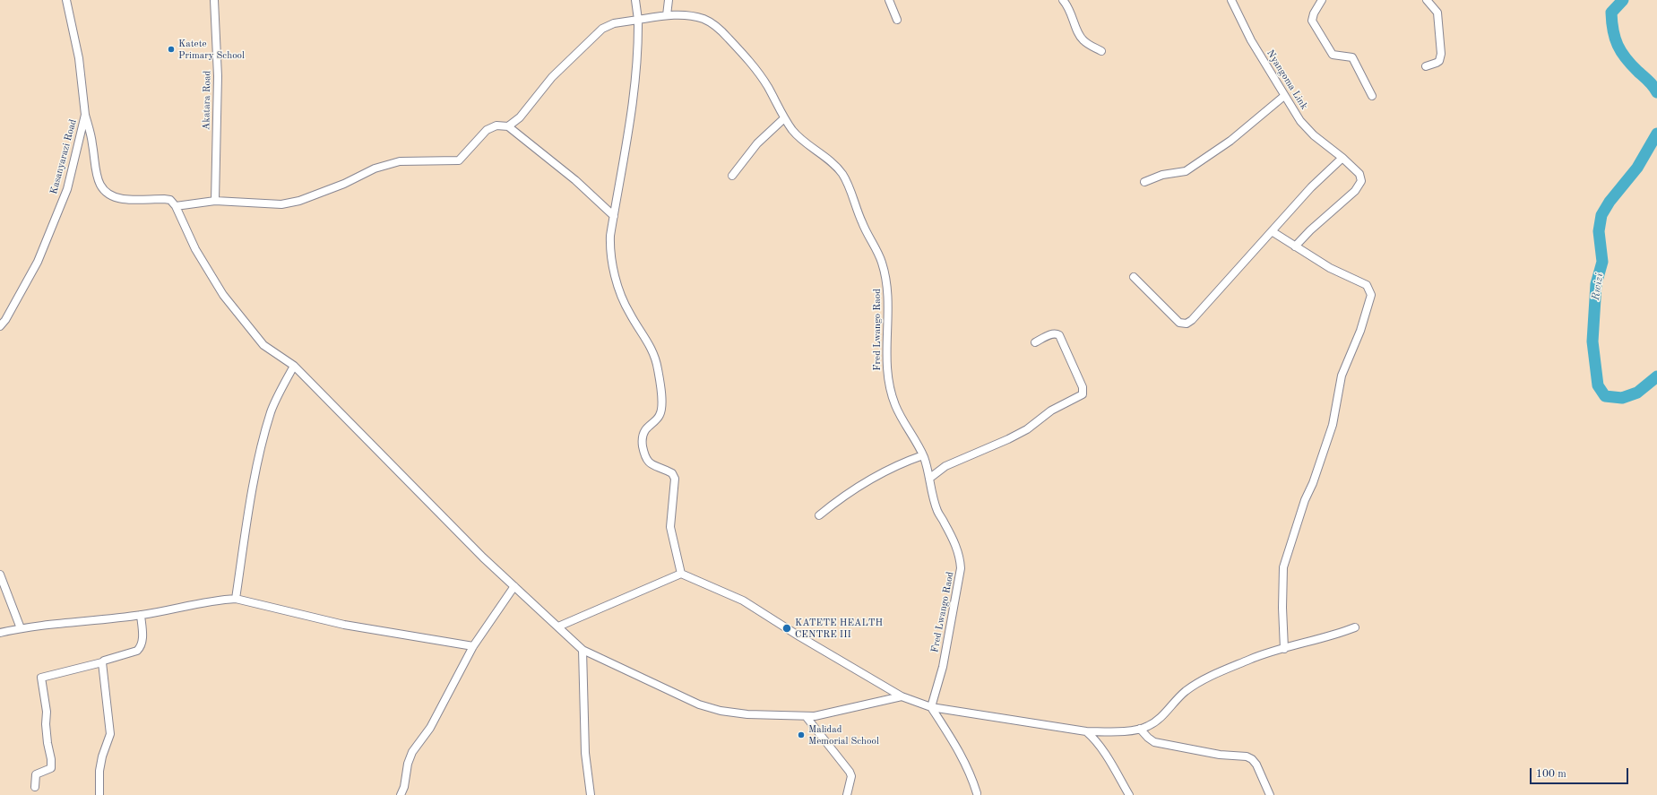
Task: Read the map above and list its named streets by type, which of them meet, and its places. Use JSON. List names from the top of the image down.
{
  "streets": {
    "street": [
      "Nyangoma Link",
      "Akatara Road",
      "Kasanyarazi Road",
      "Fred Lwango Raod"
    ]
  },
  "water": ["Rwizi"],
  "places": ["Katete Primary School", "KATETE HEALTH CENTRE III", "Malidad Memorial School"],
  "scale_bar": "100 m"
}
